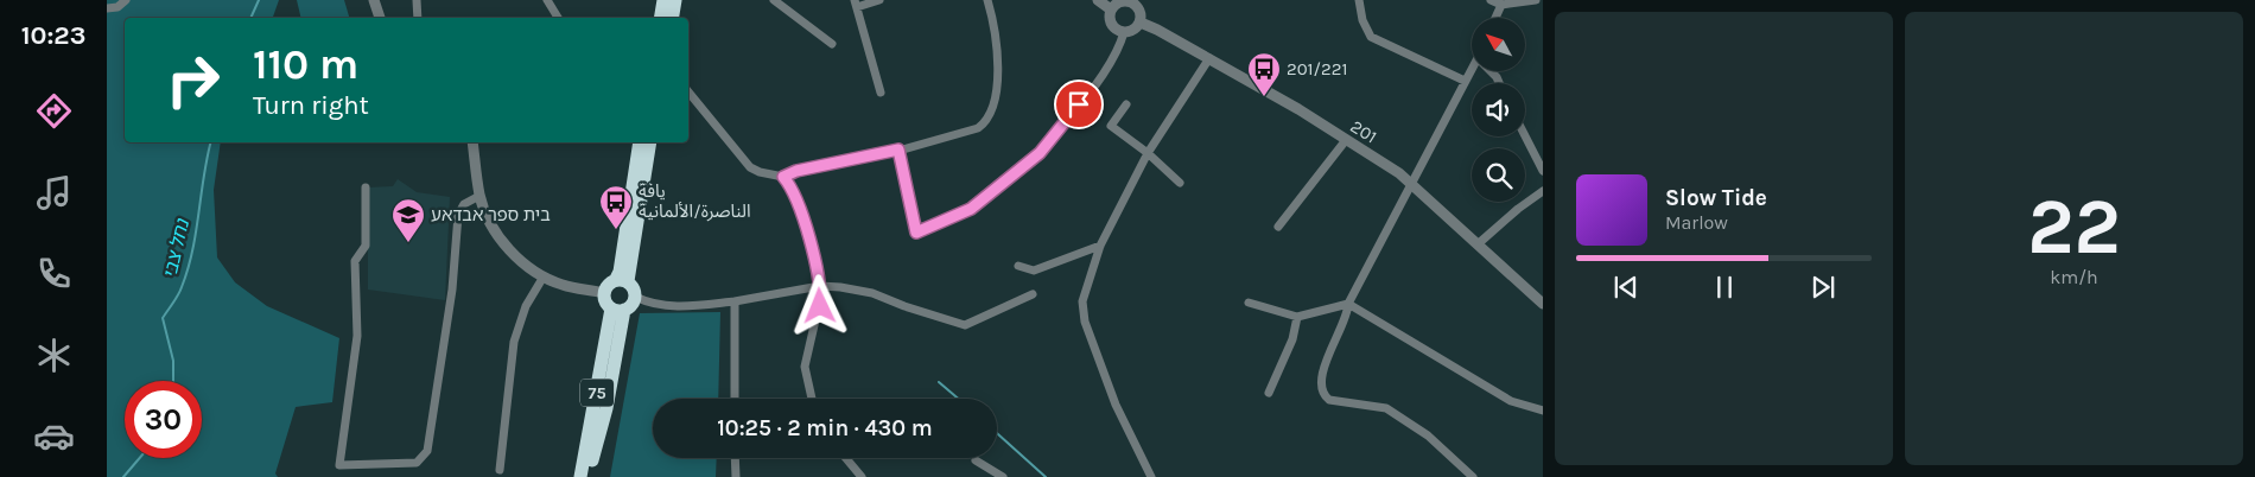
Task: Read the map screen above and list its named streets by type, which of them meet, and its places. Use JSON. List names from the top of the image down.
{
  "streets": {
    "highway": ["75"],
    "street": ["201"]
  },
  "water": ["נחל צבי"],
  "places": {
    "bus stop": ["201/221", "يافة الناصرة/الألمانية"],
    "school or university": ["בית ספר אבדאע"]
  },
  "north": "top left",
  "page": {
    "tabs": "10:23",
    "tile": ["22", "km/h"],
    "turn": ["110 m", "Turn right"],
    "song": ["Slow Tide", "Marlow"],
    "limit": "30",
    "trip": "10:25 · 2 min · 430 m"
  }
}
